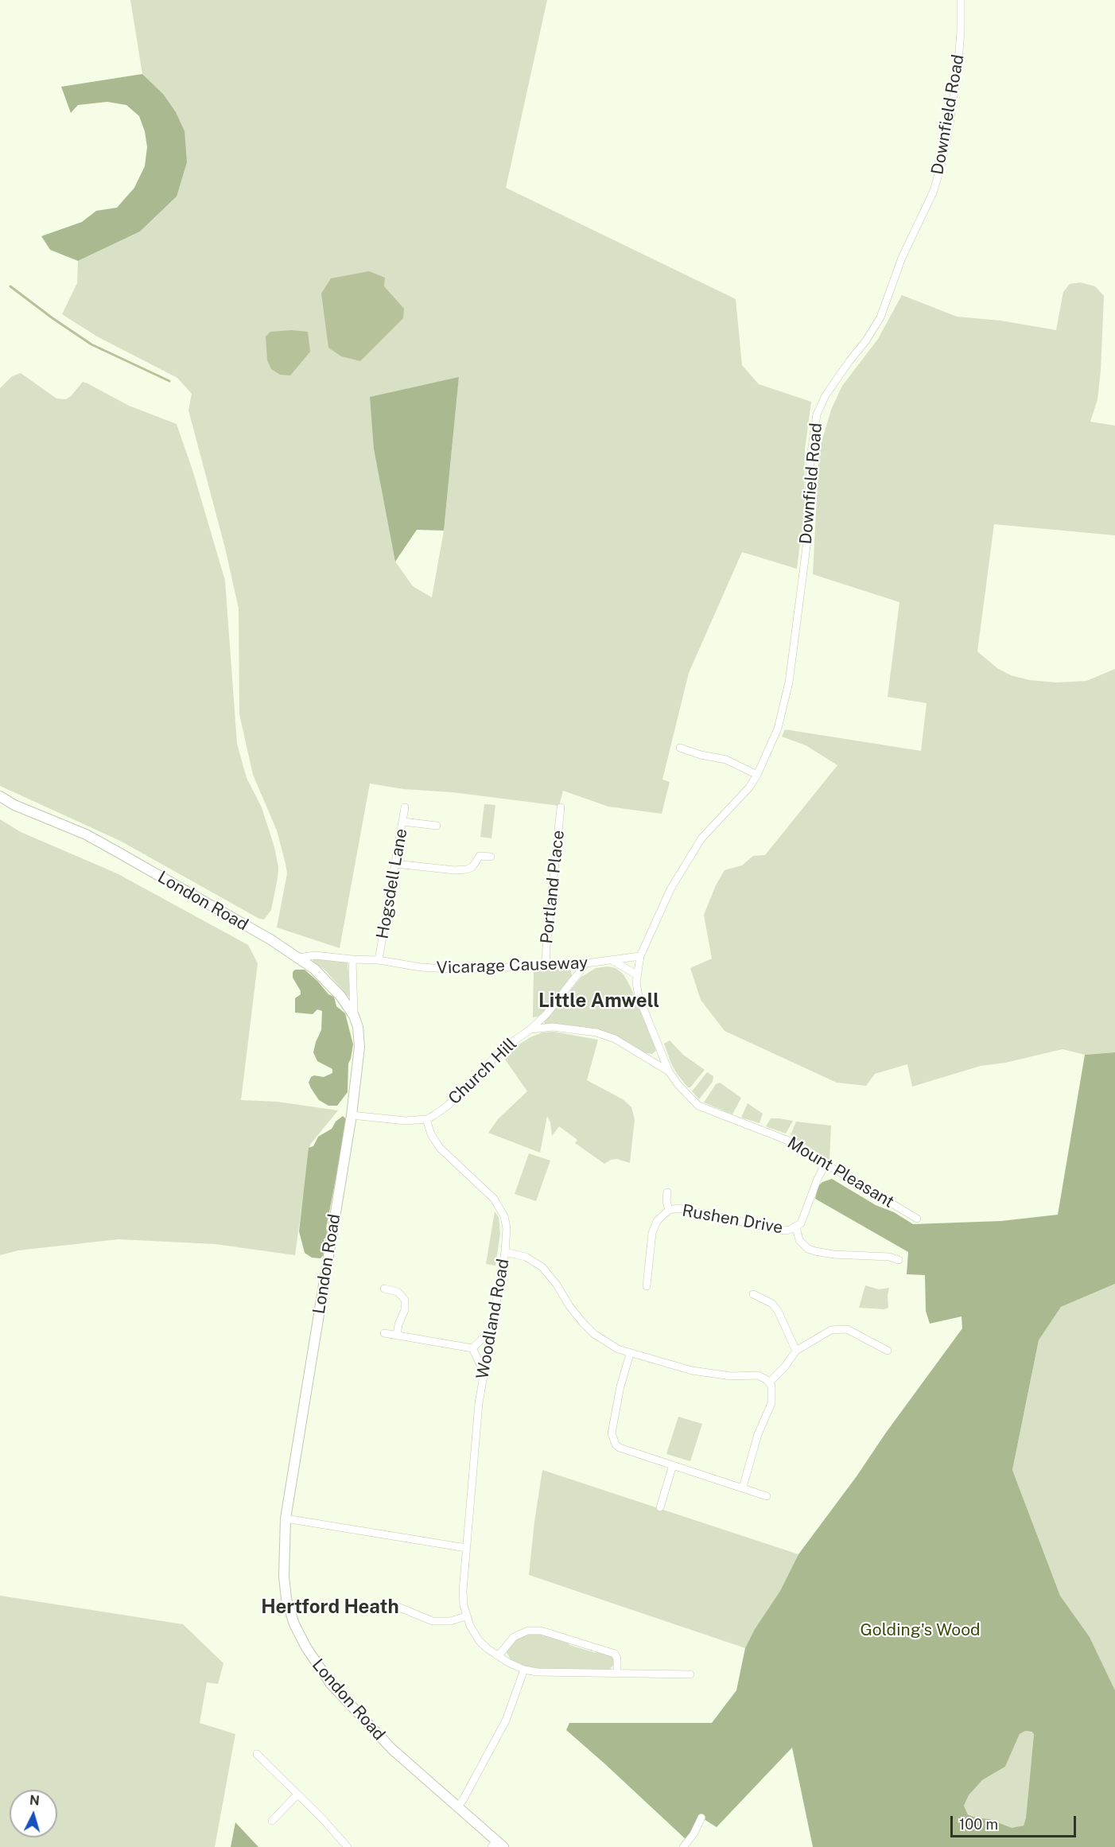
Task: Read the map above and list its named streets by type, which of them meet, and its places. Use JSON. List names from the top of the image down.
{
  "streets": {
    "main road": ["London Road"],
    "street": [
      "Downfield Road",
      "Hogsdell Lane",
      "Portland Place",
      "Vicarage Causeway",
      "Church Hill",
      "Mount Pleasant",
      "Rushen Drive",
      "Woodland Road"
    ]
  },
  "crossings": [
    ["Downfield Road", "Vicarage Causeway"],
    ["Downfield Road", "Mount Pleasant"],
    ["Hogsdell Lane", "Vicarage Causeway"],
    ["Portland Place", "Vicarage Causeway"],
    ["London Road", "Vicarage Causeway"],
    ["London Road", "Church Hill"],
    ["Vicarage Causeway", "Church Hill"],
    ["Church Hill", "Mount Pleasant"],
    ["Church Hill", "Woodland Road"],
    ["Mount Pleasant", "Rushen Drive"]
  ],
  "districts": ["Little Amwell", "Hertford Heath"],
  "parks": ["Golding's Wood"],
  "scale_bar": "100 m",
  "north": "top"
}
